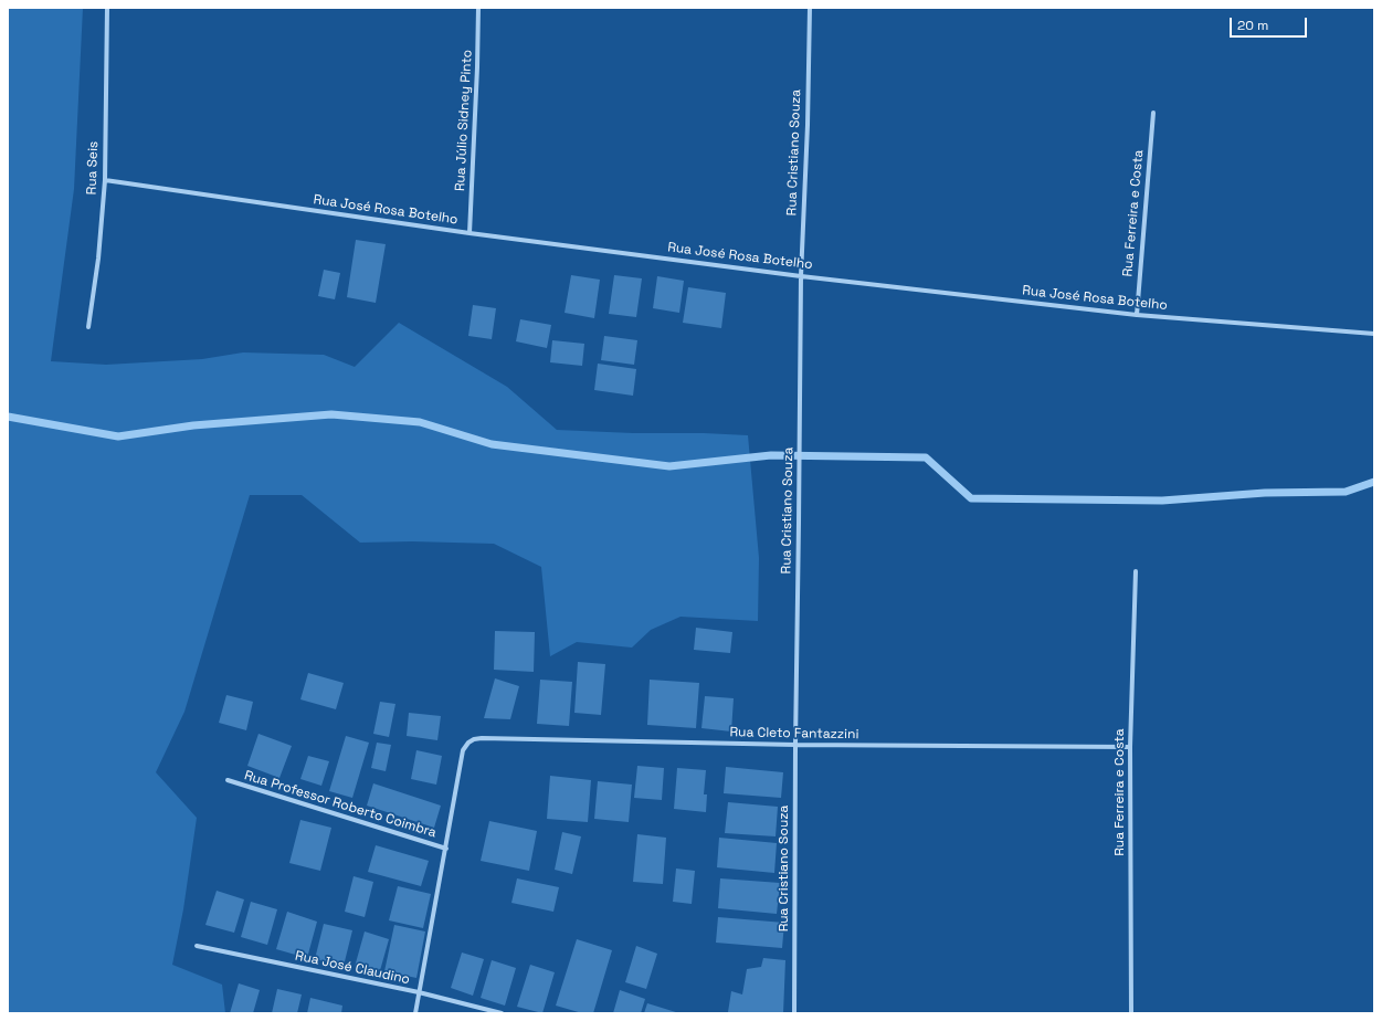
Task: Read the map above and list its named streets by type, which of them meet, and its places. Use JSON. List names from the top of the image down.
{
  "streets": {
    "street": [
      "Rua Júlio Sidney Pinto",
      "Rua Cristiano Souza",
      "Rua Seis",
      "Rua José Rosa Botelho",
      "Rua Ferreira e Costa",
      "Rua Cleto Fantazzini",
      "Rua Professor Roberto Coimbra",
      "Rua José Claudino"
    ]
  },
  "crossings": [
    ["Rua Júlio Sidney Pinto", "Rua José Rosa Botelho"],
    ["Rua Cristiano Souza", "Rua José Rosa Botelho"],
    ["Rua Cristiano Souza", "Rua Cleto Fantazzini"],
    ["Rua Seis", "Rua José Rosa Botelho"],
    ["Rua José Rosa Botelho", "Rua Ferreira e Costa"],
    ["Rua Ferreira e Costa", "Rua Cleto Fantazzini"],
    ["Rua Cleto Fantazzini", "Rua Professor Roberto Coimbra"],
    ["Rua Professor Roberto Coimbra", "Rua José Claudino"]
  ],
  "scale_bar": "20 m"
}
